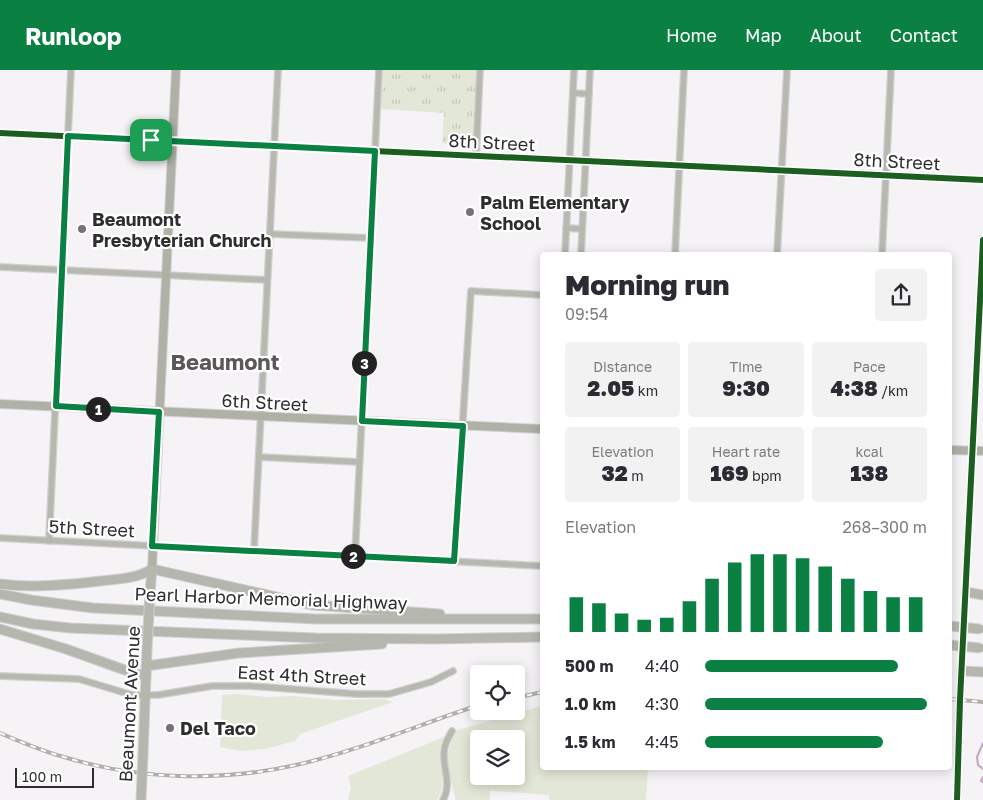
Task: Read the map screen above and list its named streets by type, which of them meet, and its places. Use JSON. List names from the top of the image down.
{
  "streets": {
    "highway": ["Pearl Harbor Memorial Highway", "Beaumont Avenue"],
    "main road": ["6th Street"],
    "street": ["8th Street", "5th Street", "East 4th Street"]
  },
  "crossings": [
    ["8th Street", "Beaumont Avenue"],
    ["6th Street", "Beaumont Avenue"],
    ["5th Street", "Beaumont Avenue"],
    ["East 4th Street", "Beaumont Avenue"]
  ],
  "districts": ["Beaumont"],
  "places": ["Palm Elementary School", "Beaumont Presbyterian Church", "Del Taco"],
  "scale_bar": "100 m",
  "page": {
    "header": "Runloop",
    "nav": [
      "Home",
      "Map",
      "About",
      "Contact"
    ],
    "heading": ["Morning run", "09:54"],
    "stats": [
      ["Distance", "2.05 km"],
      ["Time", "9:30"],
      ["Pace", "4:38 /km"],
      ["Elevation", "32 m"],
      ["Heart rate", "169 bpm"],
      ["kcal", "138"]
    ],
    "pins": ["3", "1", "2"],
    "chart": ["Elevation", "268–300 m"],
    "list": [
      {
        "name": "500 m",
        "note": "4:40"
      },
      {
        "name": "1.0 km",
        "note": "4:30"
      },
      {
        "name": "1.5 km",
        "note": "4:45"
      }
    ],
    "scale": "100 m"
  }
}
